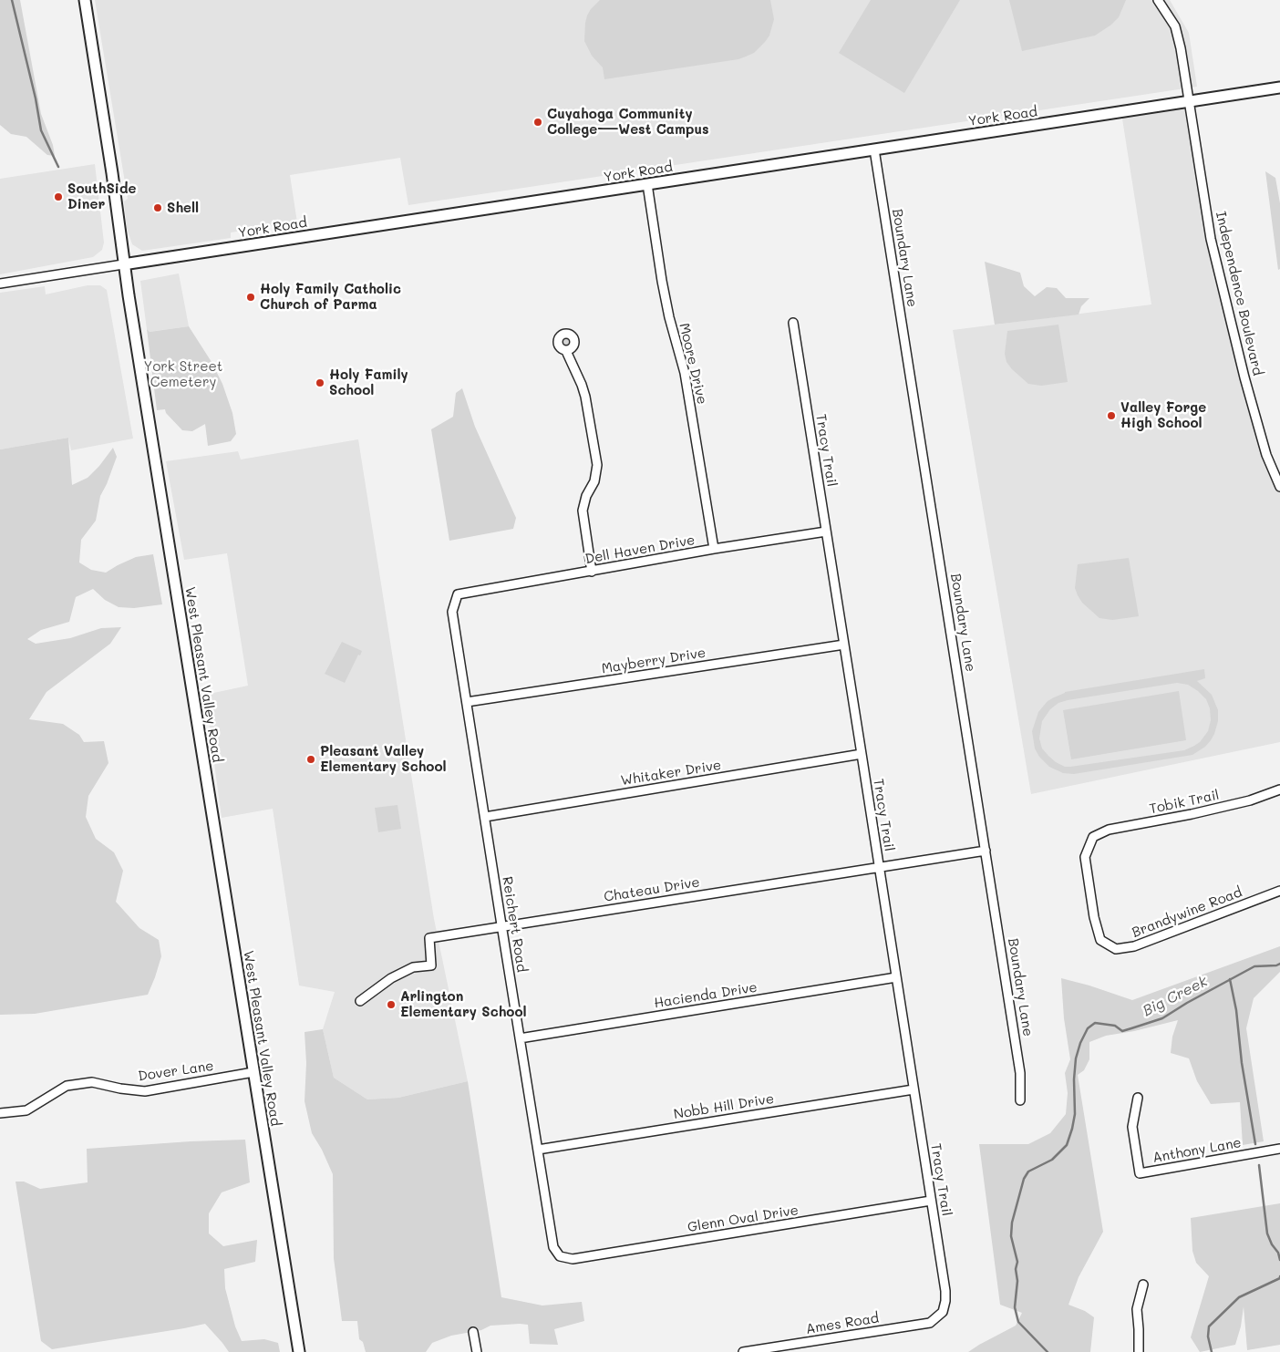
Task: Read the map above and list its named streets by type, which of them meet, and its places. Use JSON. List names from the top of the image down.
{
  "streets": {
    "main road": ["York Road", "West Pleasant Valley Road"],
    "street": [
      "Boundary Lane",
      "Independence Boulevard",
      "Moore Drive",
      "Tracy Trail",
      "Dell Haven Drive",
      "Mayberry Drive",
      "Whitaker Drive",
      "Tobik Trail",
      "Chateau Drive",
      "Brandywine Road",
      "Reichert Road",
      "Hacienda Drive",
      "Dover Lane",
      "Nobb Hill Drive",
      "Anthony Lane",
      "Glenn Oval Drive",
      "Ames Road"
    ]
  },
  "crossings": [
    ["York Road", "Boundary Lane"],
    ["York Road", "Independence Boulevard"],
    ["York Road", "Moore Drive"],
    ["York Road", "West Pleasant Valley Road"],
    ["Boundary Lane", "Chateau Drive"],
    ["Moore Drive", "Dell Haven Drive"],
    ["Tracy Trail", "Dell Haven Drive"],
    ["Tracy Trail", "Mayberry Drive"],
    ["Tracy Trail", "Whitaker Drive"],
    ["Tracy Trail", "Chateau Drive"],
    ["Tracy Trail", "Hacienda Drive"],
    ["Tracy Trail", "Nobb Hill Drive"],
    ["Tracy Trail", "Glenn Oval Drive"],
    ["Tracy Trail", "Ames Road"],
    ["Dell Haven Drive", "Reichert Road"],
    ["Mayberry Drive", "Reichert Road"],
    ["West Pleasant Valley Road", "Dover Lane"],
    ["Whitaker Drive", "Reichert Road"],
    ["Tobik Trail", "Brandywine Road"],
    ["Chateau Drive", "Reichert Road"],
    ["Reichert Road", "Hacienda Drive"],
    ["Reichert Road", "Nobb Hill Drive"],
    ["Reichert Road", "Glenn Oval Drive"]
  ],
  "water": ["Big Creek"],
  "parks": ["York Street Cemetery"],
  "places": [
    "Cuyahoga Community College—West Campus",
    "SouthSide Diner",
    "Shell",
    "Holy Family Catholic Church of Parma",
    "Holy Family School",
    "Valley Forge High School",
    "Pleasant Valley Elementary School",
    "Arlington Elementary School"
  ]
}
